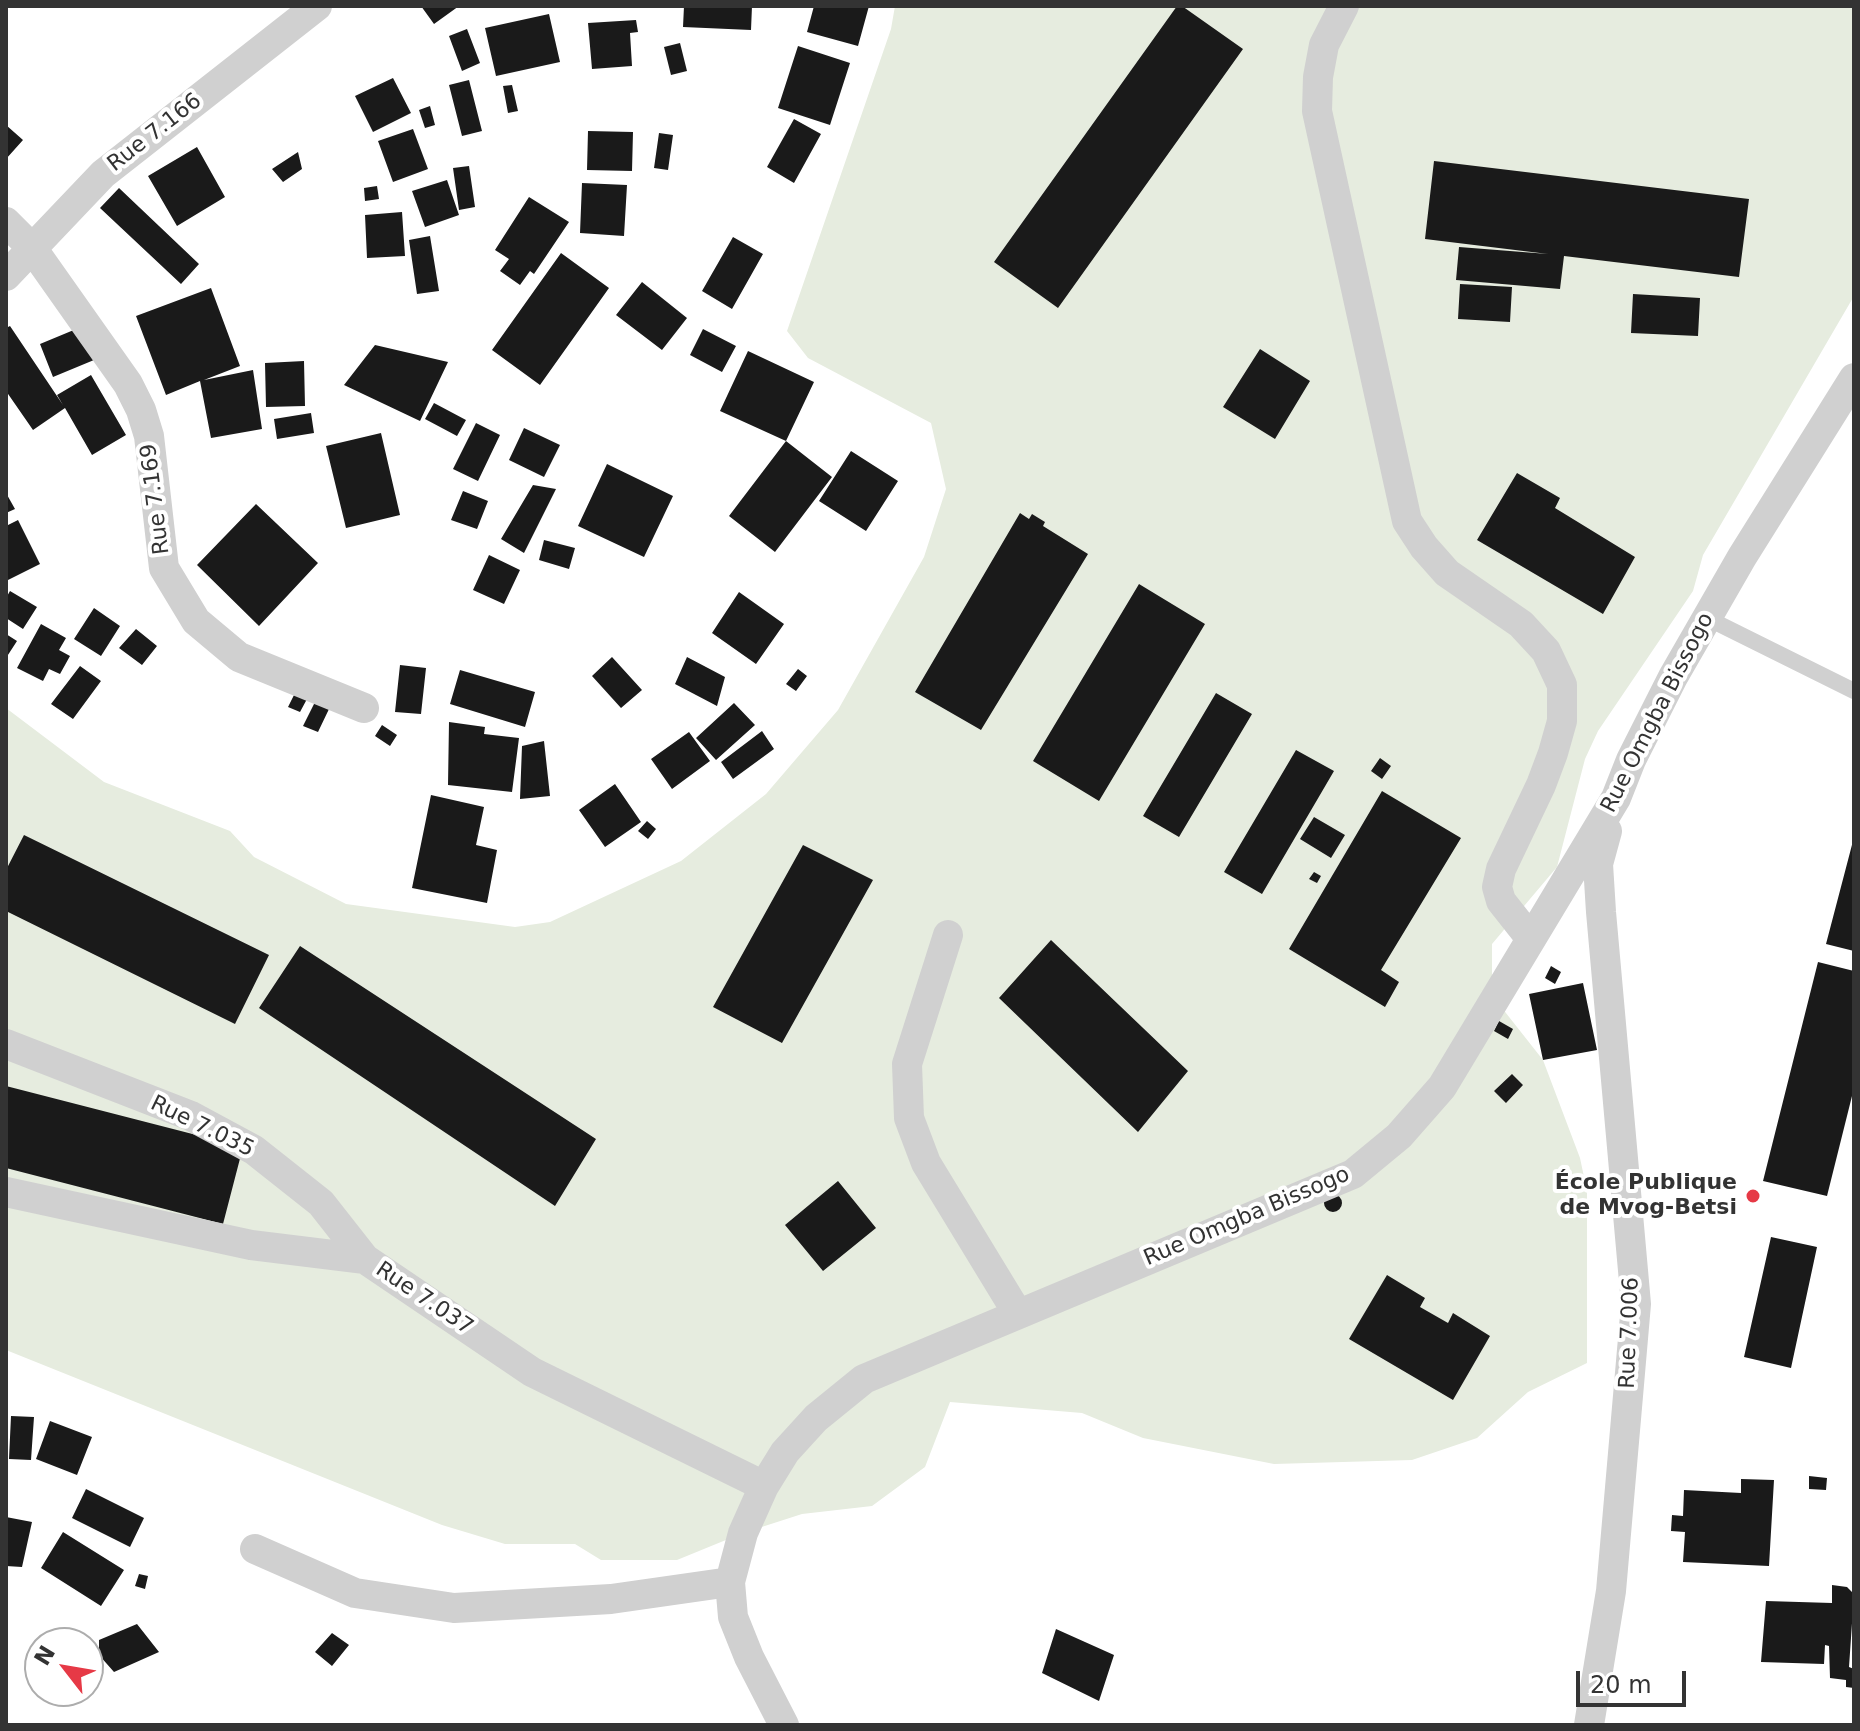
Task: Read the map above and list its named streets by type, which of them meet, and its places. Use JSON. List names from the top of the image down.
{
  "streets": {
    "street": [
      "Rue 7.166",
      "Rue 7.169",
      "Rue Omgba Bissogo",
      "Rue 7.035",
      "Rue 7.037",
      "Rue 7.006"
    ]
  },
  "crossings": [
    ["Rue 7.166", "Rue 7.169"],
    ["Rue Omgba Bissogo", "Rue 7.037"],
    ["Rue Omgba Bissogo", "Rue 7.006"],
    ["Rue 7.035", "Rue 7.037"]
  ],
  "places": ["École Publique de Mvog-Betsi"],
  "scale_bar": "20 m",
  "north": "top left"
}
